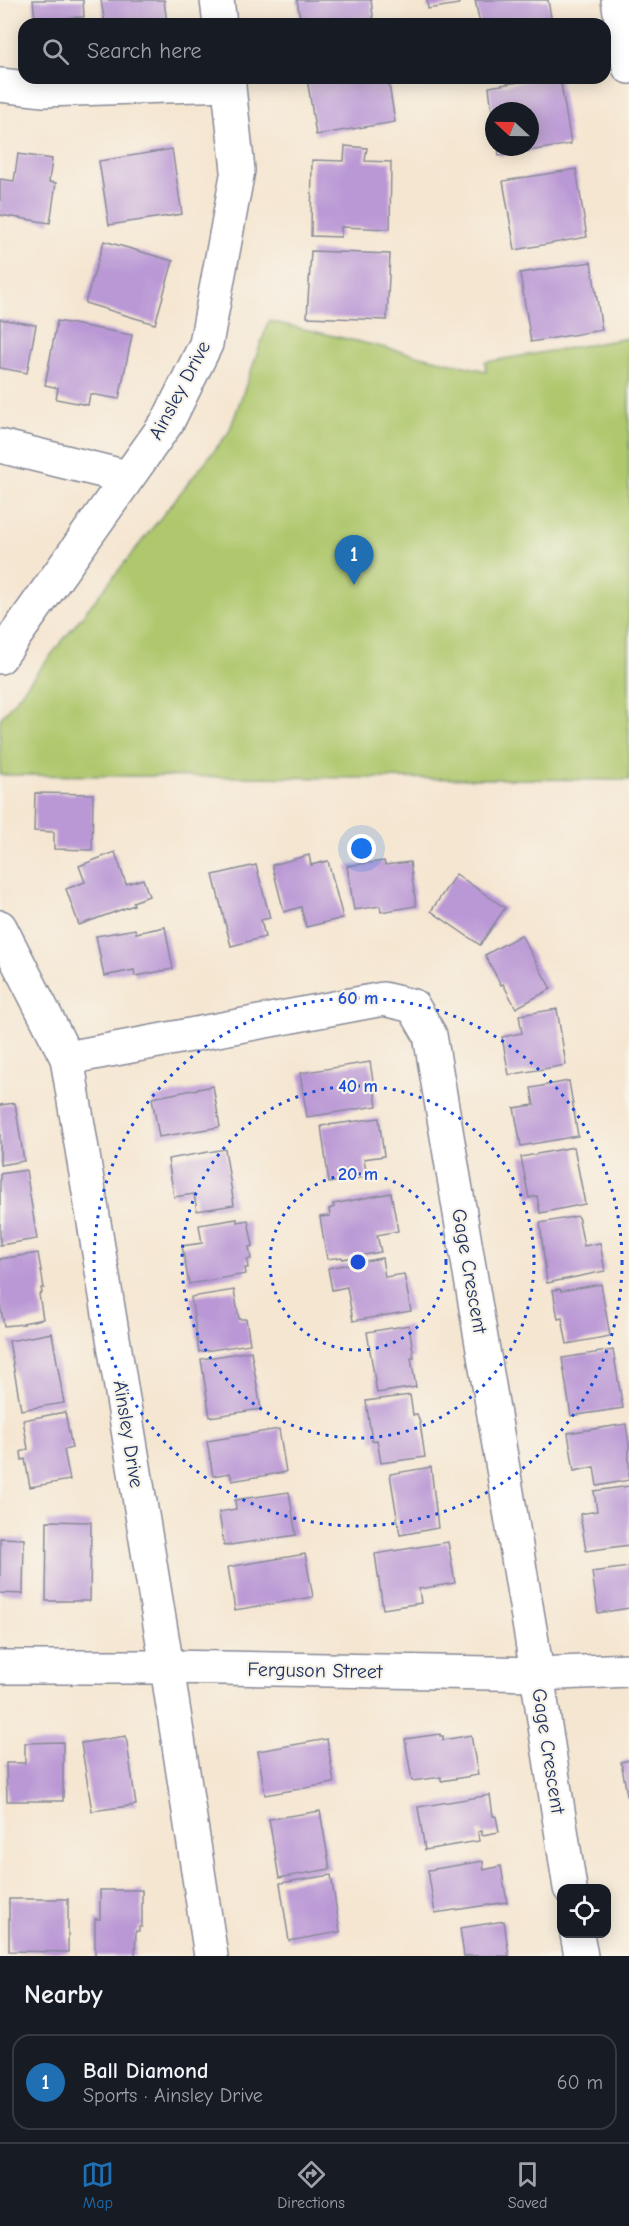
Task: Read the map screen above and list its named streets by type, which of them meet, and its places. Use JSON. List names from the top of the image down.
{
  "streets": {
    "street": ["Ainsley Drive", "Gage Crescent", "Ferguson Street"]
  },
  "crossings": [
    ["Ainsley Drive", "Gage Crescent"],
    ["Ainsley Drive", "Ferguson Street"],
    ["Gage Crescent", "Ferguson Street"]
  ],
  "north": "left",
  "page": {
    "search": "Search here",
    "pins": "1",
    "heading": "Nearby",
    "list": [
      {
        "mark": "1",
        "name": "Ball Diamond",
        "note": "Sports · Ainsley Drive",
        "value": "60 m"
      }
    ],
    "nav": ["Map", "Directions", "Saved"]
  },
  "rings": ["60 m", "40 m", "20 m"]
}
